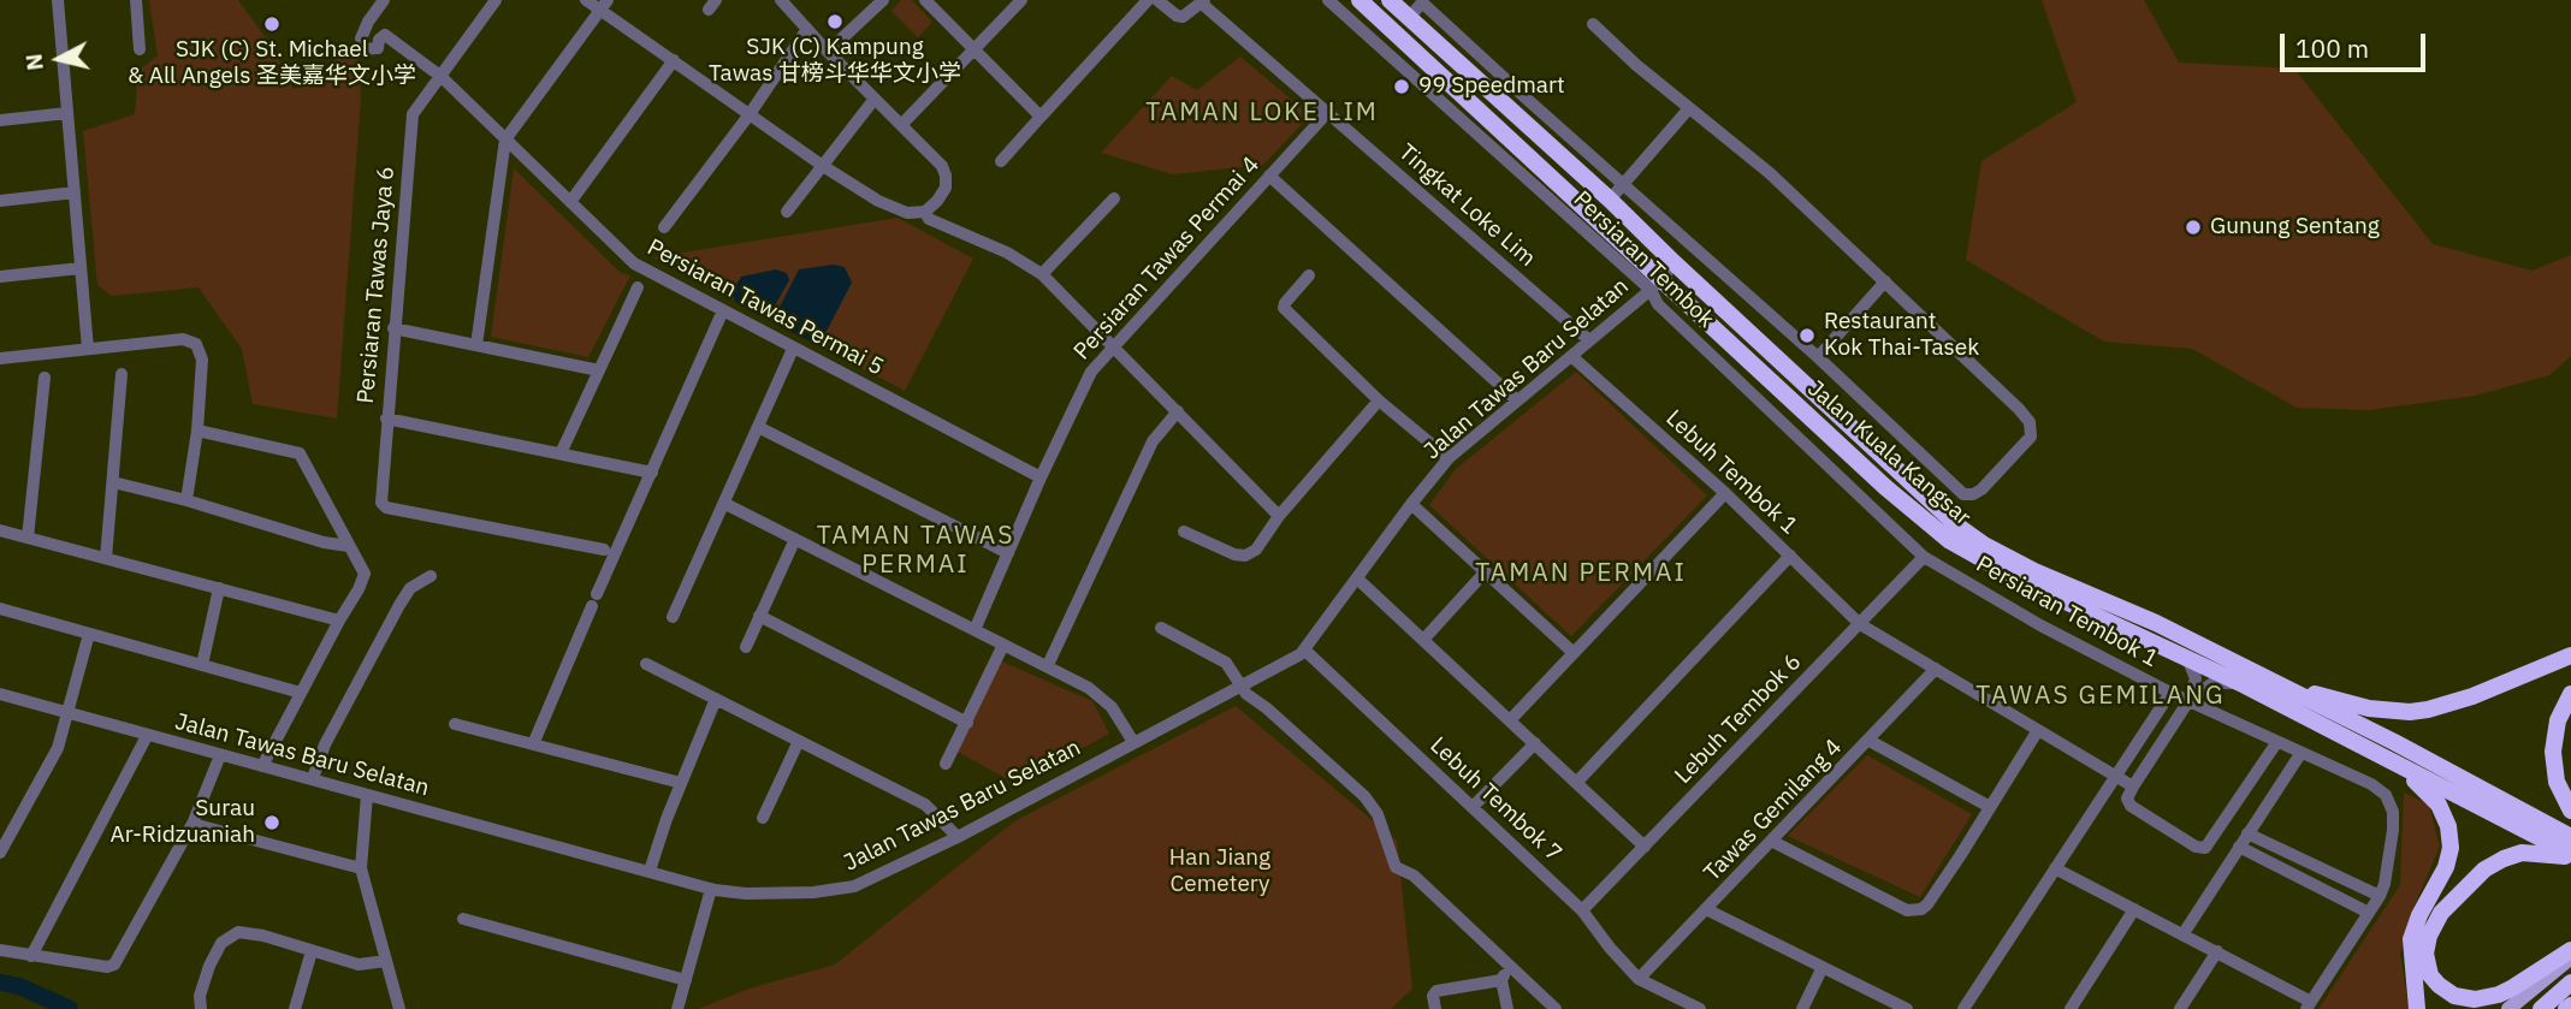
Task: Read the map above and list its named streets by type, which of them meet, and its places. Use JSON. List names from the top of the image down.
{
  "streets": {
    "highway": ["Jalan Kuala Kangsar"],
    "street": [
      "Tingkat Loke Lim",
      "Persiaran Tawas Permai 4",
      "Persiaran Tembok",
      "Persiaran Tawas Jaya 6",
      "Persiaran Tawas Permai 5",
      "Jalan Tawas Baru Selatan",
      "Lebuh Tembok 1",
      "Persiaran Tembok 1",
      "Lebuh Tembok 6",
      "Lebuh Tembok 7",
      "Tawas Gemilang 4"
    ]
  },
  "crossings": [
    ["Tingkat Loke Lim", "Persiaran Tawas Permai 4"],
    ["Tingkat Loke Lim", "Jalan Tawas Baru Selatan"],
    ["Persiaran Tawas Permai 4", "Persiaran Tawas Permai 5"],
    ["Persiaran Tembok", "Jalan Tawas Baru Selatan"],
    ["Persiaran Tembok", "Jalan Kuala Kangsar"],
    ["Persiaran Tembok", "Persiaran Tembok 1"],
    ["Persiaran Tembok", "Lebuh Tembok 6"],
    ["Persiaran Tawas Jaya 6", "Persiaran Tawas Permai 5"],
    ["Jalan Tawas Baru Selatan", "Jalan Kuala Kangsar"],
    ["Jalan Tawas Baru Selatan", "Lebuh Tembok 1"],
    ["Jalan Tawas Baru Selatan", "Lebuh Tembok 7"],
    ["Lebuh Tembok 1", "Lebuh Tembok 6"],
    ["Lebuh Tembok 1", "Tawas Gemilang 4"],
    ["Persiaran Tembok 1", "Lebuh Tembok 6"],
    ["Lebuh Tembok 6", "Lebuh Tembok 7"],
    ["Lebuh Tembok 7", "Tawas Gemilang 4"]
  ],
  "districts": [
    "TAMAN LOKE LIM",
    "TAMAN TAWAS PERMAI",
    "TAMAN PERMAI",
    "TAWAS GEMILANG"
  ],
  "parks": ["Han Jiang Cemetery"],
  "places": [
    "SJK (C) Kampung Tawas 甘榜斗华华文小学",
    "SJK (C) St. Michael & All Angels 圣美嘉华文小学",
    "99 Speedmart",
    "Gunung Sentang",
    "Restaurant Kok Thai-Tasek",
    "Surau Ar-Ridzuaniah"
  ],
  "scale_bar": "100 m",
  "north": "left"
}
